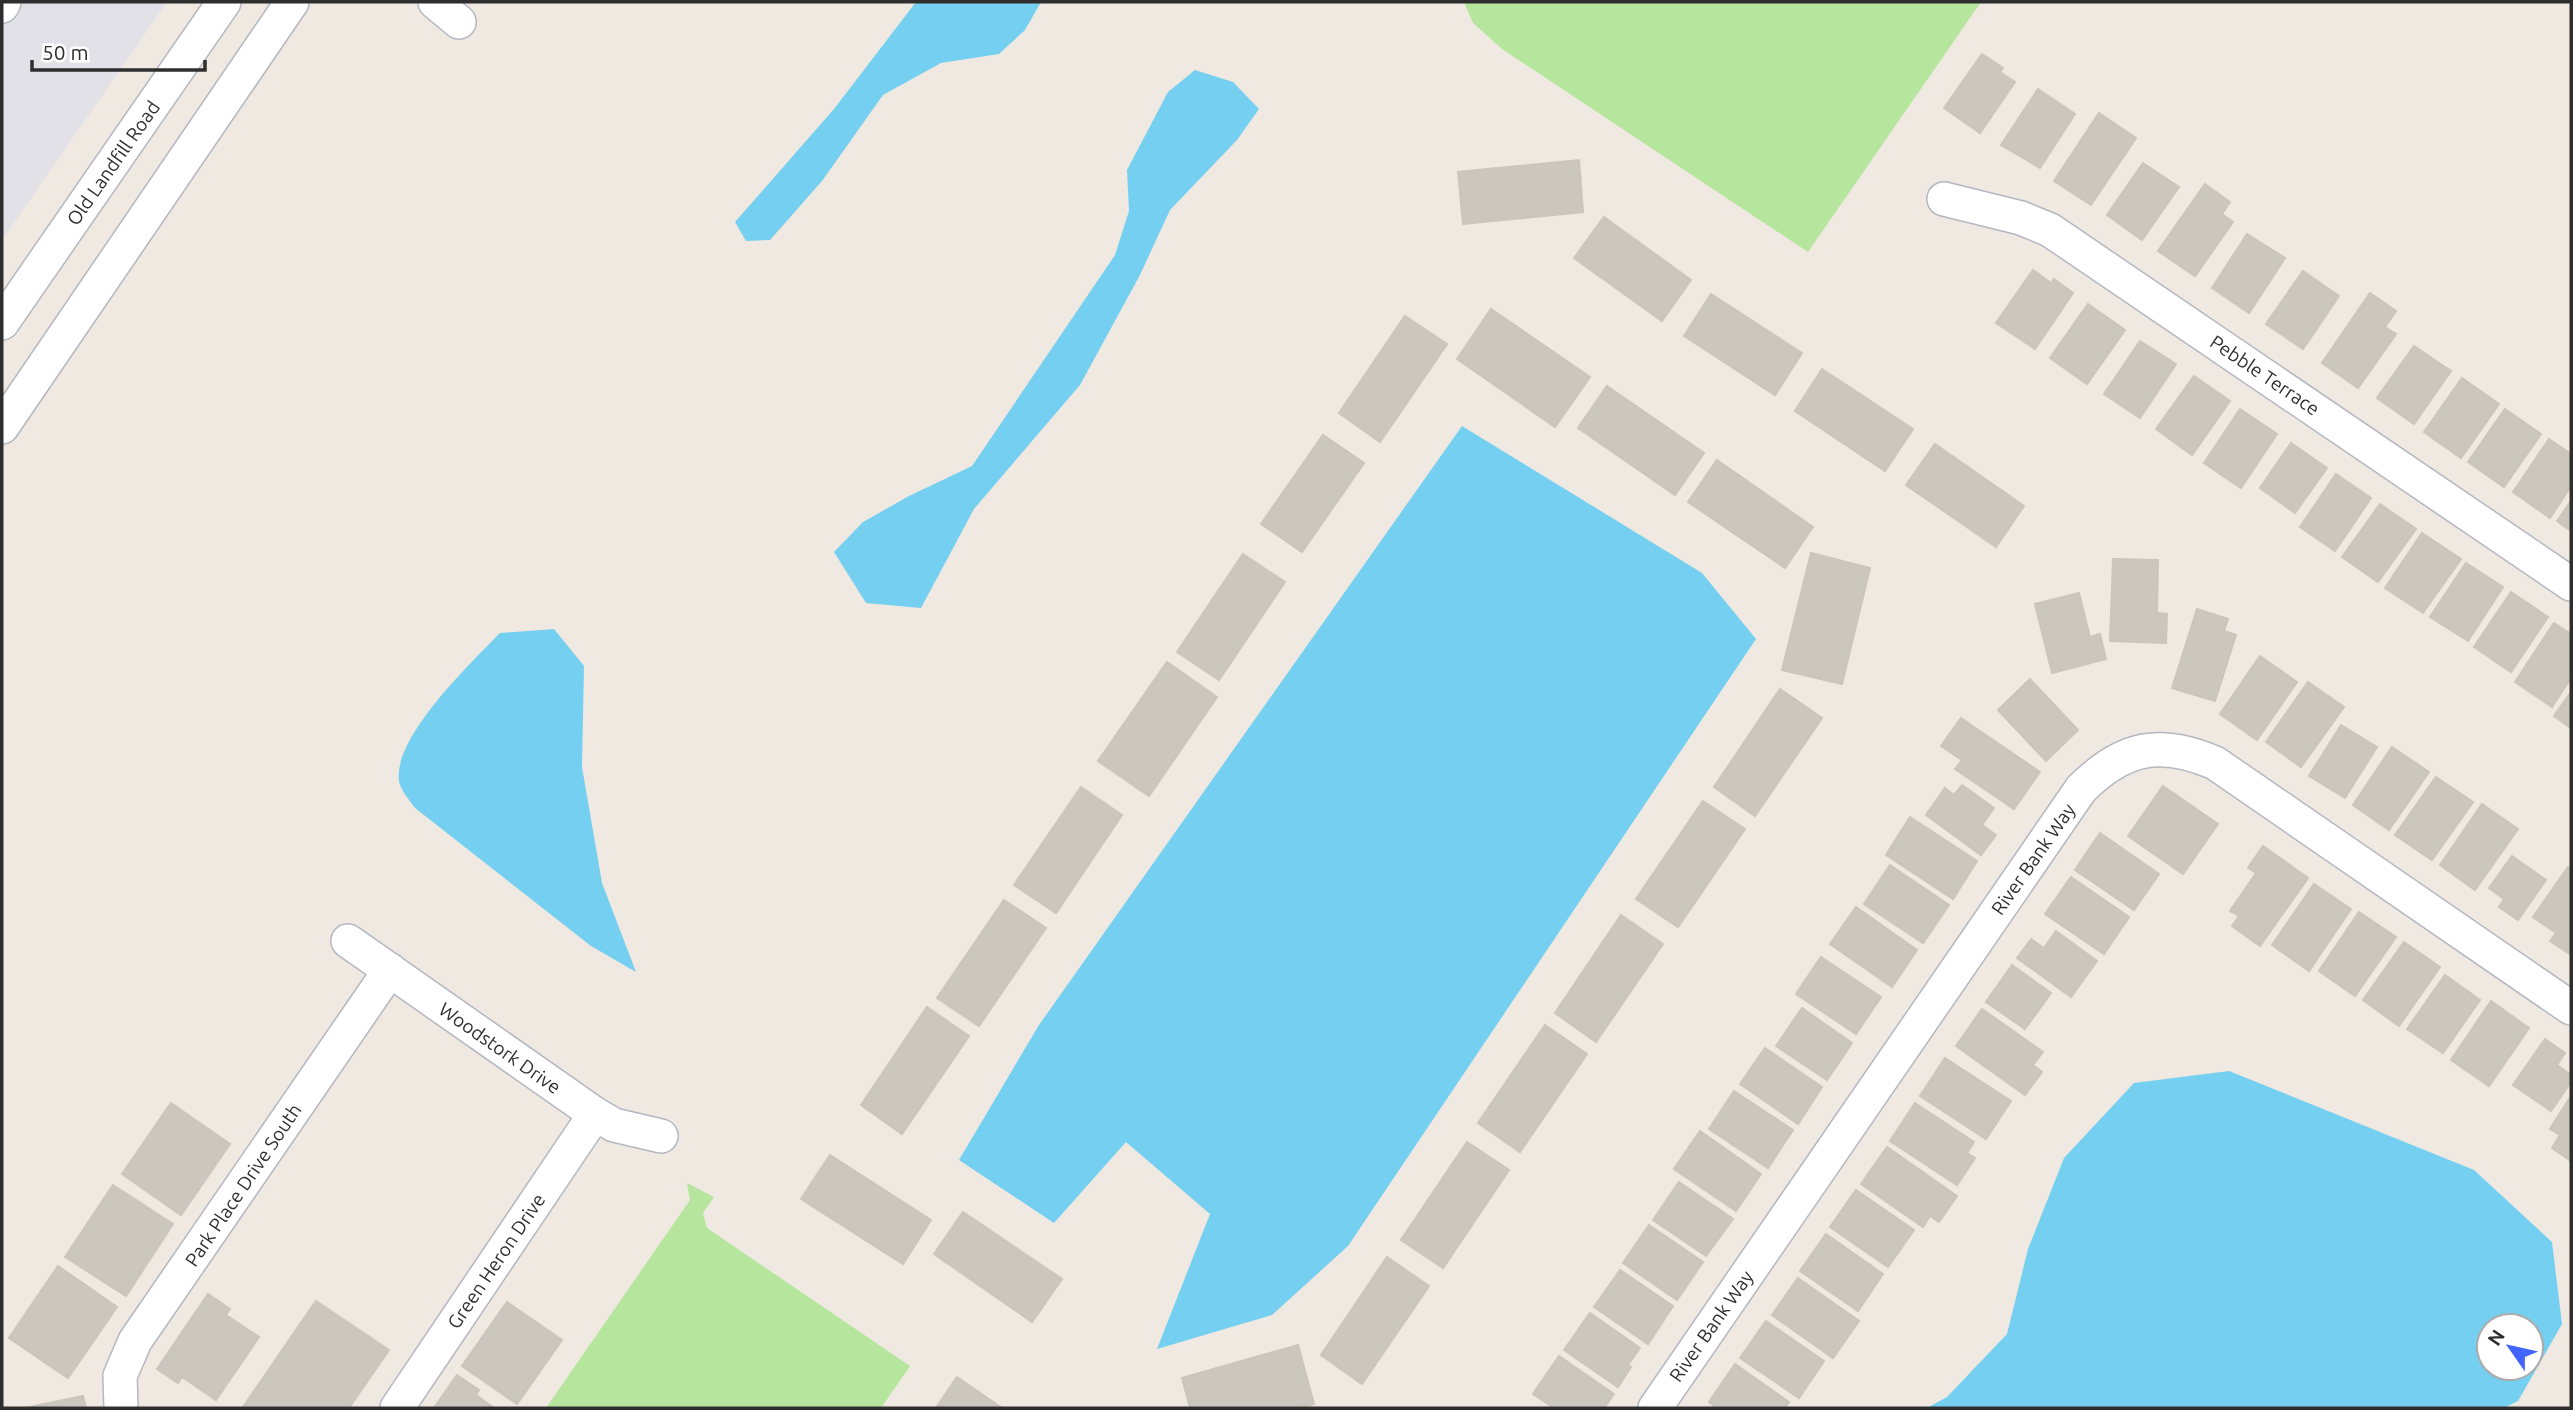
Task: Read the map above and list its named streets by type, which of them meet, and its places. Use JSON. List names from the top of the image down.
{
  "streets": {
    "street": [
      "Old Landfill Road",
      "Pebble Terrace",
      "River Bank Way",
      "Woodstork Drive",
      "Park Place Drive South",
      "Green Heron Drive"
    ]
  },
  "crossings": [
    ["Woodstork Drive", "Park Place Drive South"],
    ["Woodstork Drive", "Green Heron Drive"]
  ],
  "scale_bar": "50 m",
  "north": "top left"
}
